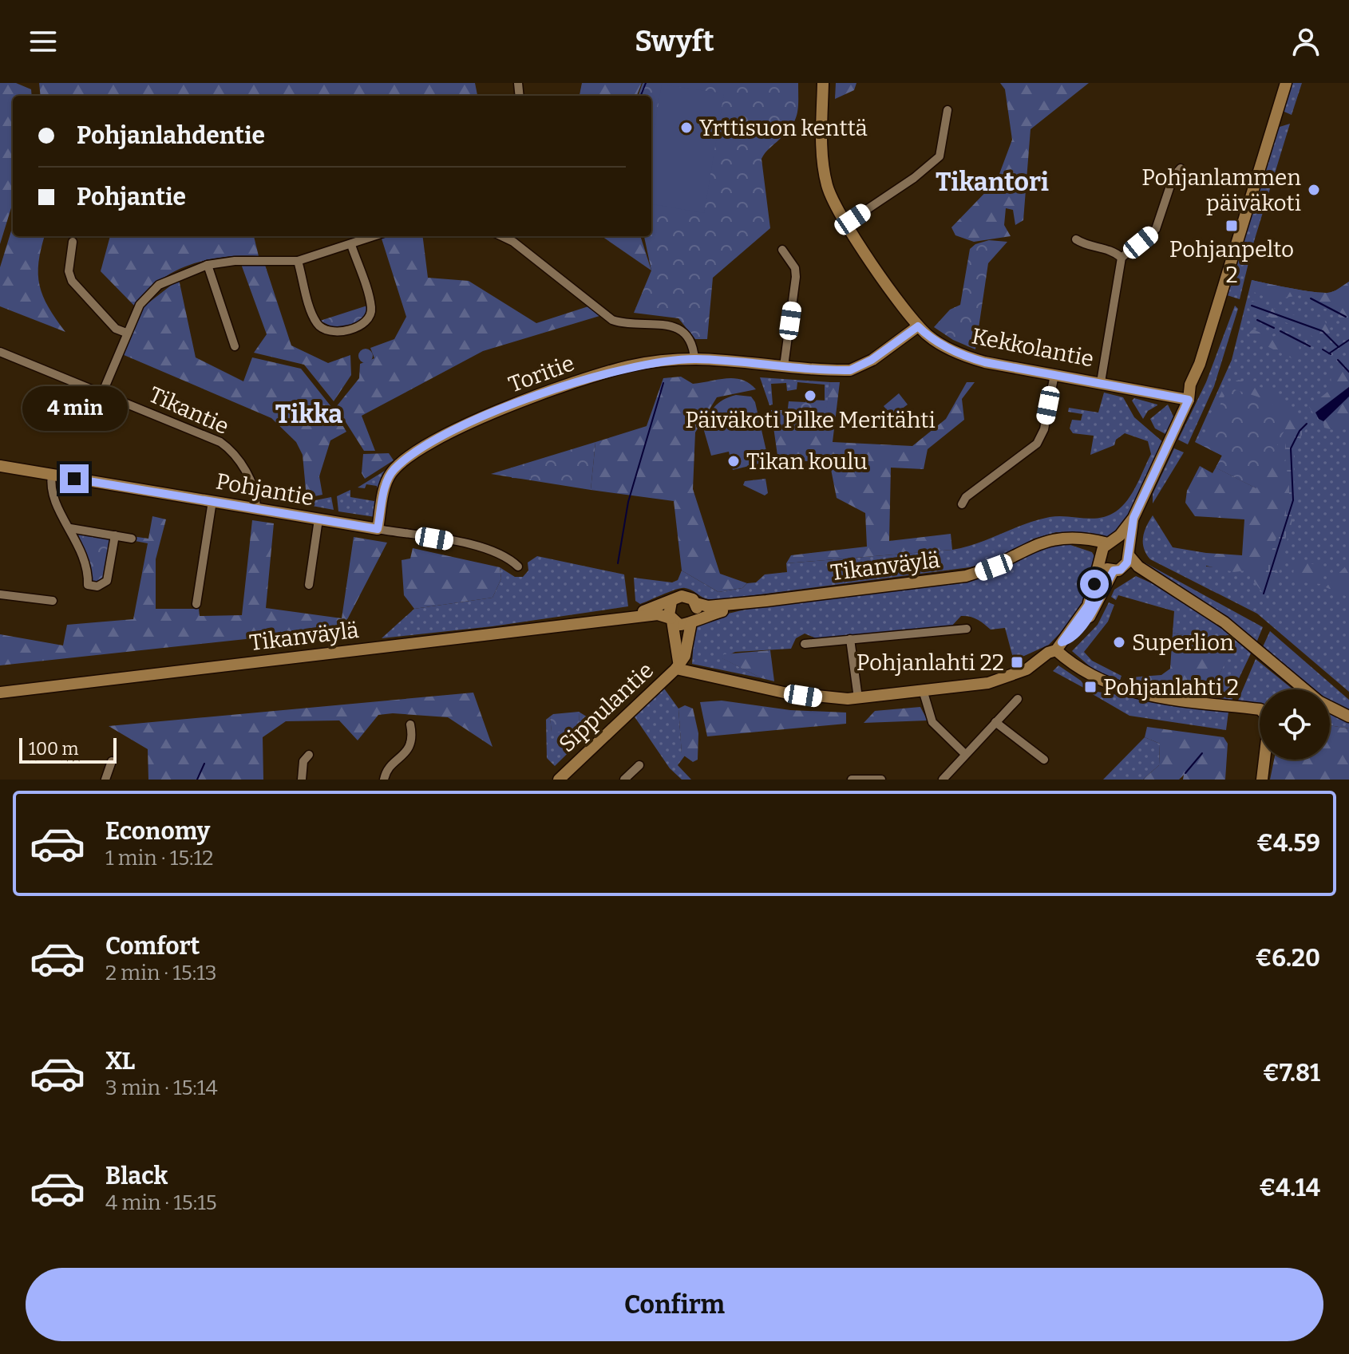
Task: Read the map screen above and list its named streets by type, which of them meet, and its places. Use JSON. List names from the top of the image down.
{
  "streets": {
    "street": [
      "Kekkolantie",
      "Toritie",
      "Tikantie",
      "Pohjantie",
      "Tikanväylä",
      "Sippulantie"
    ]
  },
  "crossings": [
    ["Kekkolantie", "Toritie"],
    ["Toritie", "Pohjantie"],
    ["Tikantie", "Pohjantie"],
    ["Tikanväylä", "Sippulantie"]
  ],
  "districts": ["Tikantori", "Tikka"],
  "places": {
    "other": [
      "Yrttisuon kenttä",
      "Pohjanlammen päiväkoti",
      "Päiväkoti Pilke Meritähti",
      "Tikan koulu",
      "Superlion"
    ],
    "transit": ["Pohjanpelto 2", "Pohjanlahti 22", "Pohjanlahti 2"]
  },
  "scale_bar": "100 m",
  "page": {
    "header": "Swyft",
    "banner": ["Pohjanlahdentie", "Pohjantie"],
    "bubble": "4 min",
    "scale": "100 m",
    "list": [
      {
        "name": "Economy",
        "note": "1 min · 15:12",
        "value": "€4.59"
      },
      {
        "name": "Comfort",
        "note": "2 min · 15:13",
        "value": "€6.20"
      },
      {
        "name": "XL",
        "note": "3 min · 15:14",
        "value": "€7.81"
      },
      {
        "name": "Black",
        "note": "4 min · 15:15",
        "value": "€4.14"
      }
    ],
    "buttons": "Confirm"
  }
}
